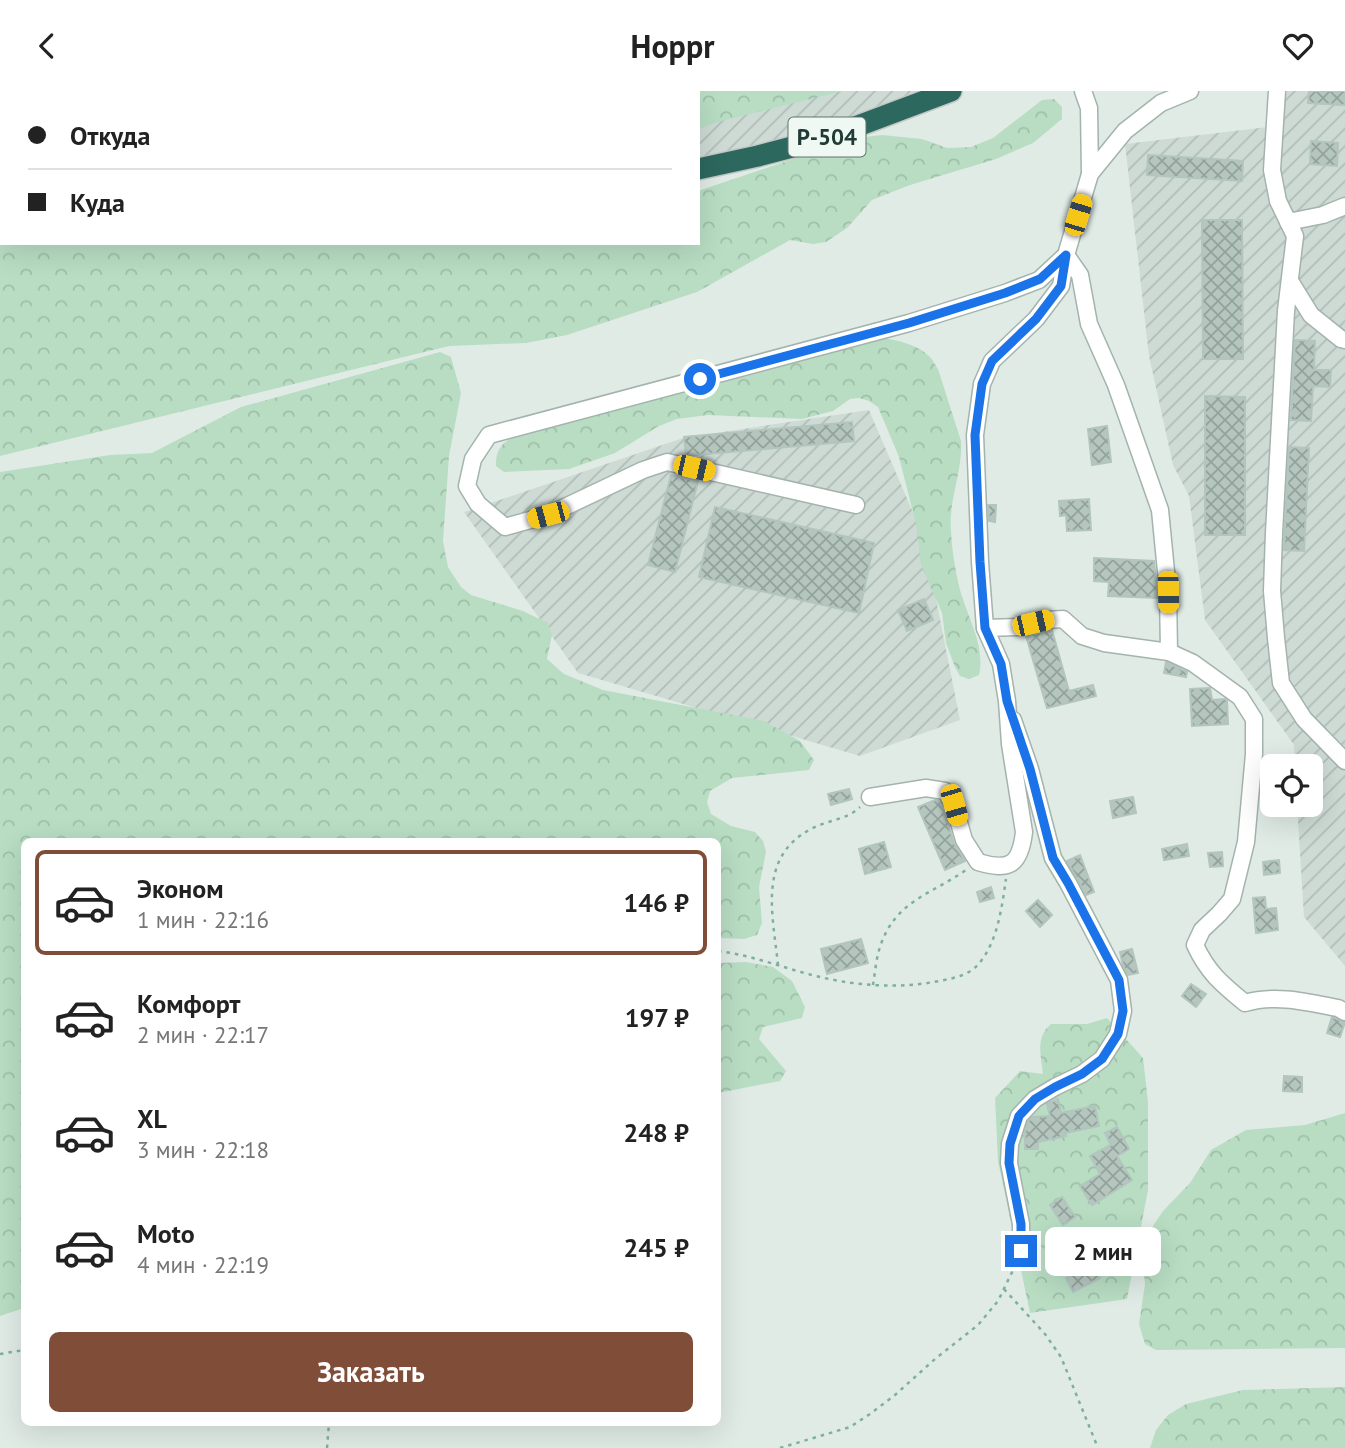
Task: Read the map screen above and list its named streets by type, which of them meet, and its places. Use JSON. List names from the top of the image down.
{
  "streets": {
    "highway": ["Р-504"]
  },
  "page": {
    "header": "Hoppr",
    "banner": ["Откуда", "Куда"],
    "list": [
      {
        "name": "Эконом",
        "note": "1 мин · 22:16",
        "value": "146 ₽"
      },
      {
        "name": "Комфорт",
        "note": "2 мин · 22:17",
        "value": "197 ₽"
      },
      {
        "name": "XL",
        "note": "3 мин · 22:18",
        "value": "248 ₽"
      },
      {
        "name": "Moto",
        "note": "4 мин · 22:19",
        "value": "245 ₽"
      }
    ],
    "bubble": "2 мин",
    "buttons": "Заказать"
  }
}
